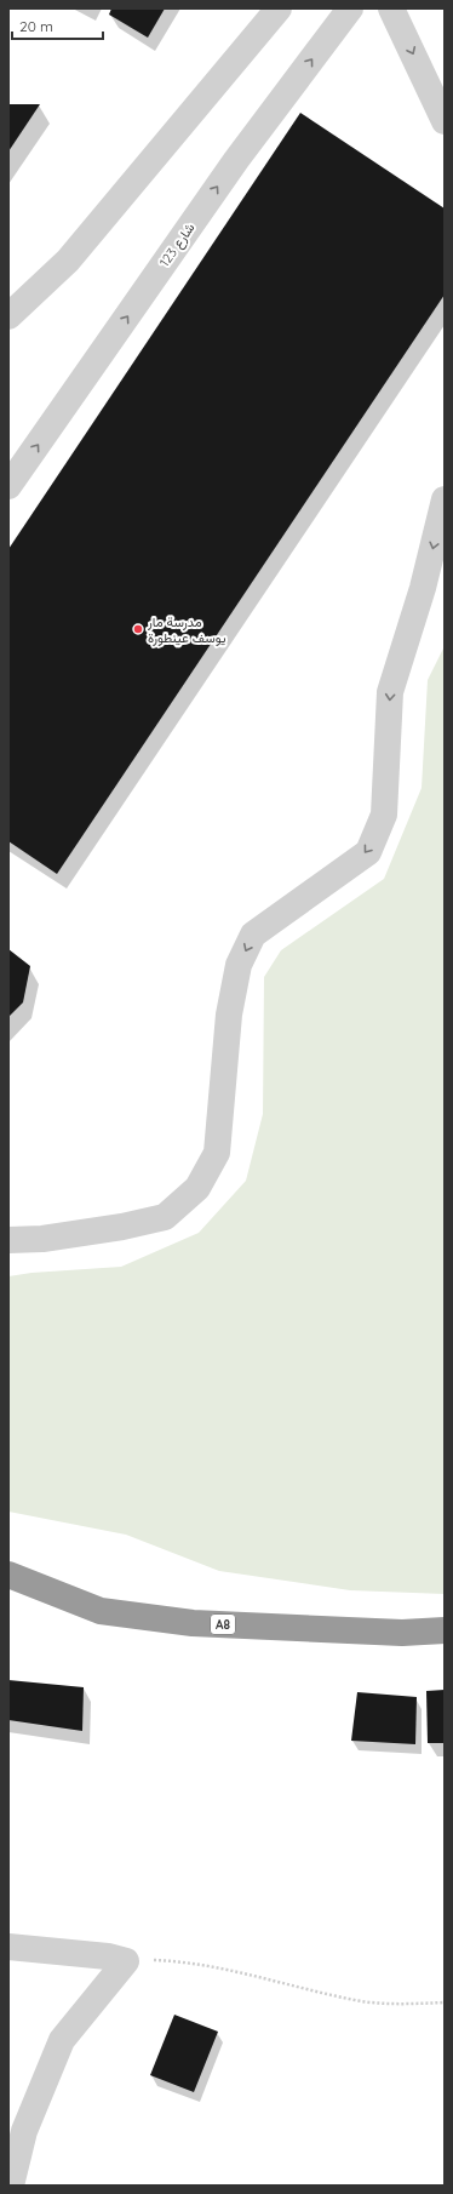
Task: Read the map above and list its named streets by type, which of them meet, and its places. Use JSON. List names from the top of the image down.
{
  "streets": {
    "highway": ["A8"],
    "street": ["شارع 123"]
  },
  "places": ["مدرسة مار يوسف عينطورة"],
  "scale_bar": "20 m"
}
